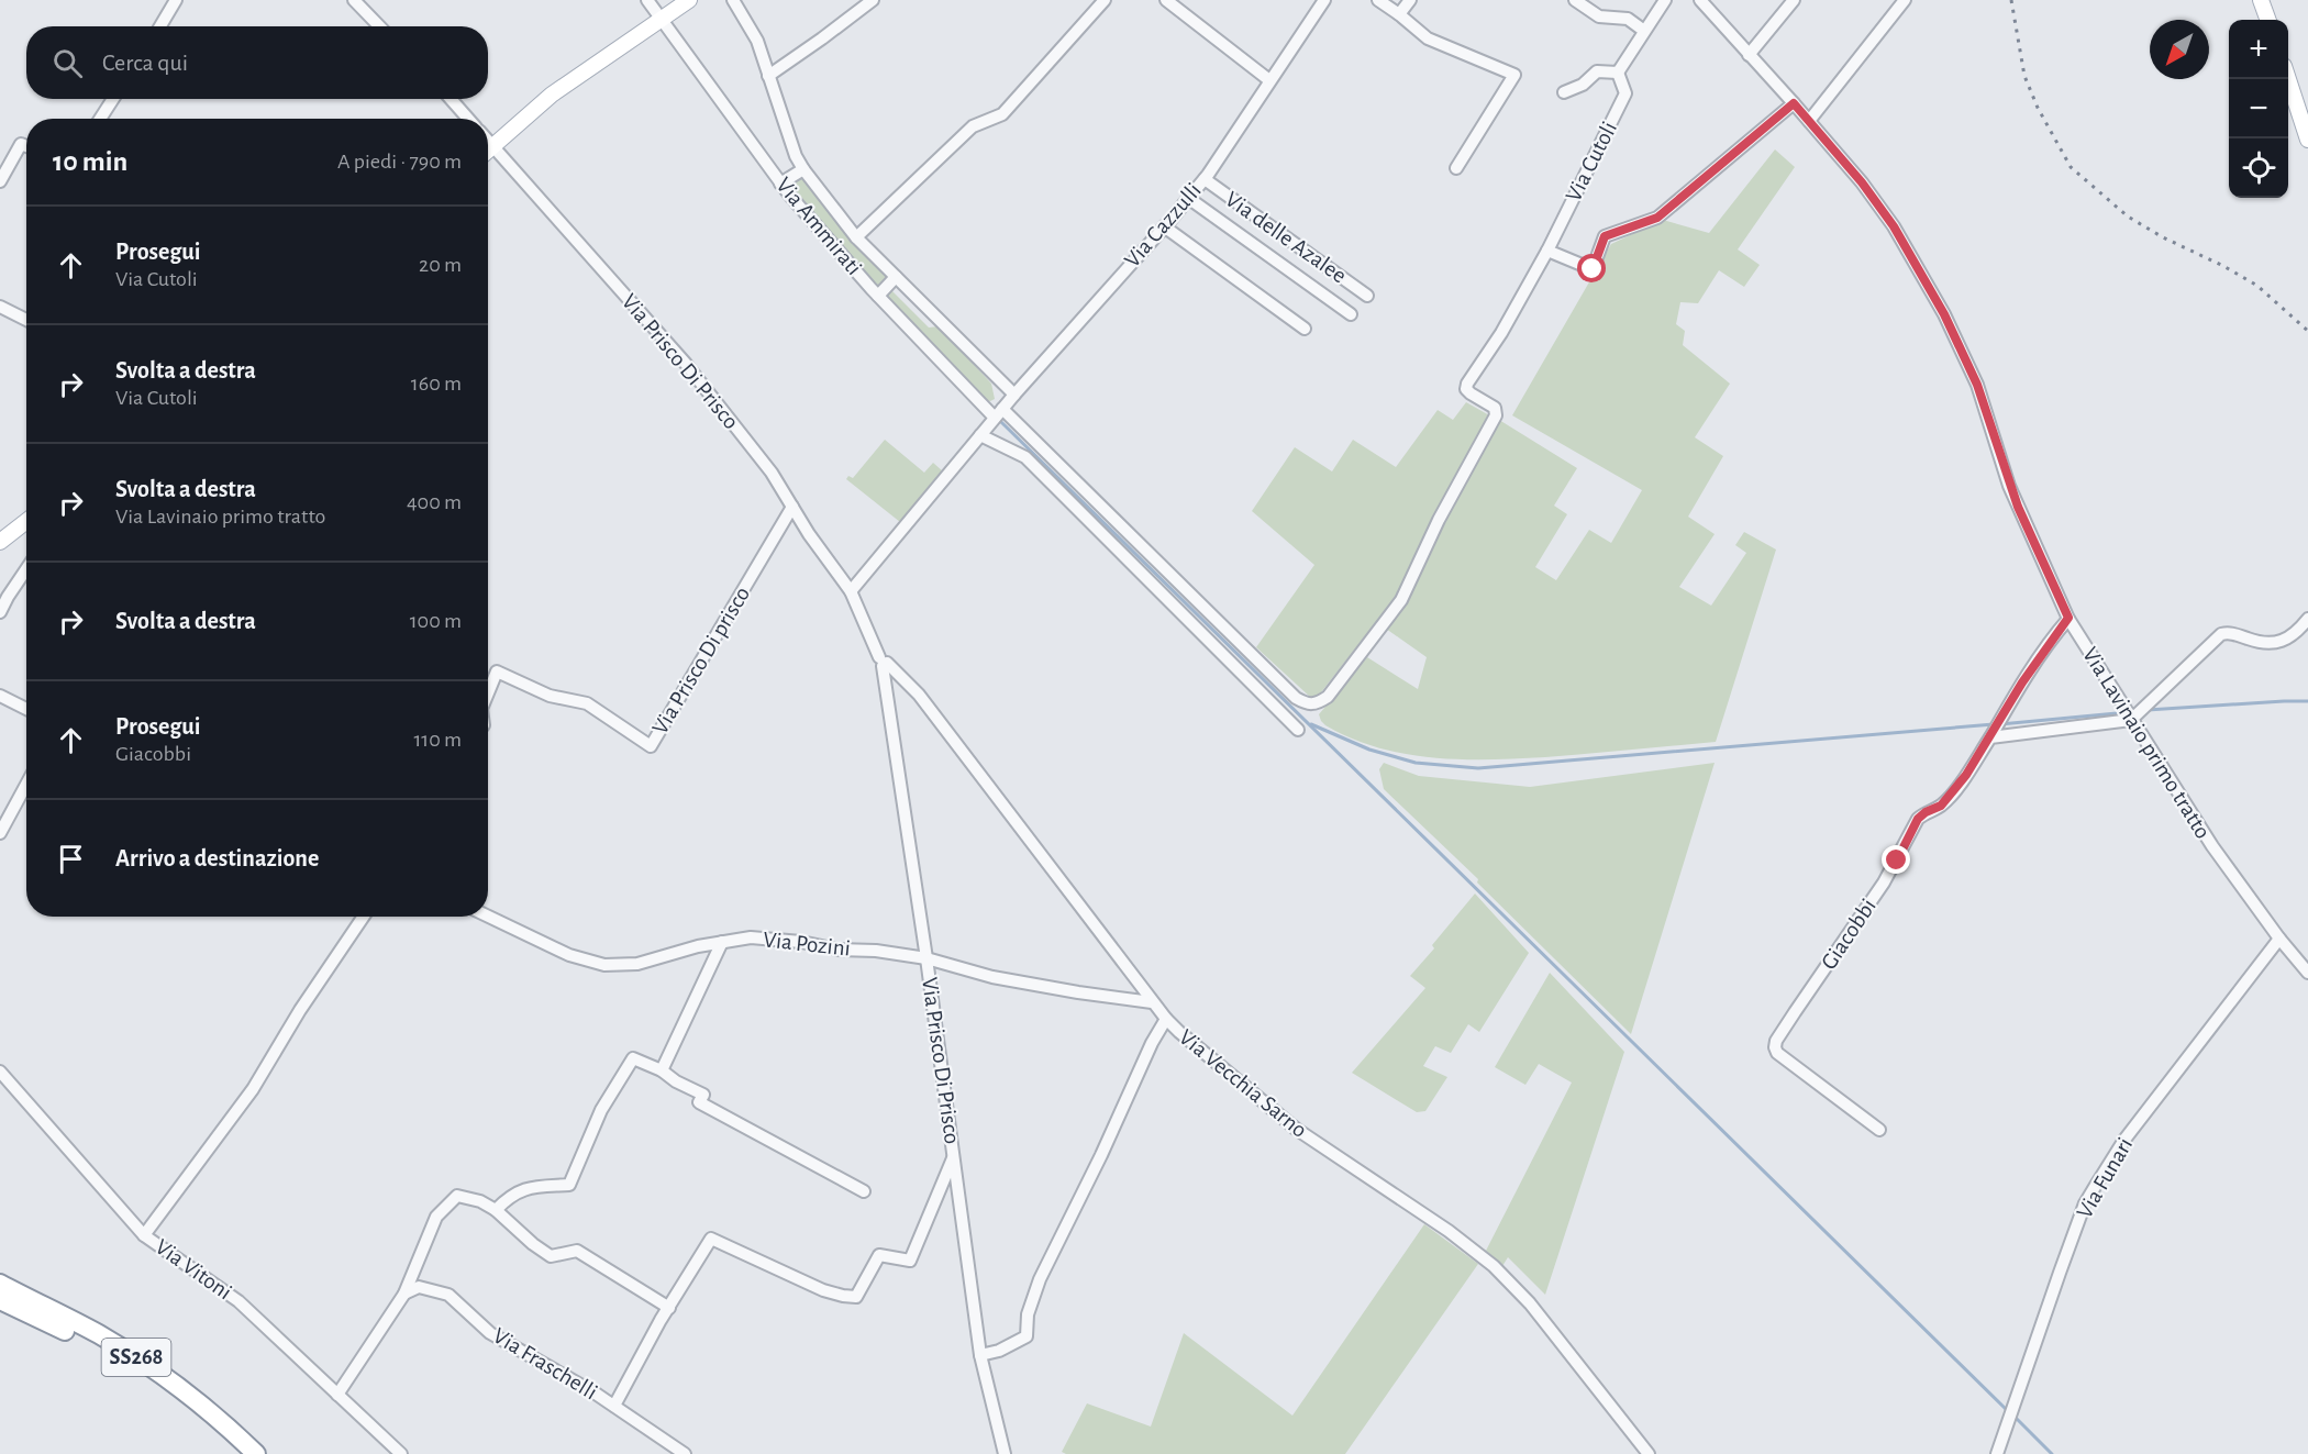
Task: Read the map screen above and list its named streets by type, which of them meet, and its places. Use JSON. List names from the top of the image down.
{
  "streets": {
    "highway": ["SS268"],
    "street": [
      "Via Cutoli",
      "Via Cazzulli",
      "Via Ammirati",
      "Via delle Azalee",
      "Via Prisco Di Prisco",
      "Via Prisco Di prisco",
      "Via Lavinaio primo tratto",
      "Giacobbi",
      "Via Pozini",
      "Via Vecchia Sarno",
      "Via Funari",
      "Via Vitoni",
      "Via Fraschelli"
    ]
  },
  "crossings": [
    ["Via Cutoli", "Via Ammirati"],
    ["Via Cazzulli", "Via Ammirati"],
    ["Via Cazzulli", "Via delle Azalee"],
    ["Via Cazzulli", "Via Prisco Di Prisco"],
    ["Via Prisco Di Prisco", "Via Prisco Di prisco"],
    ["Via Prisco Di Prisco", "Via Pozini"],
    ["Via Prisco Di Prisco", "Via Vecchia Sarno"],
    ["Via Lavinaio primo tratto", "Giacobbi"],
    ["Via Lavinaio primo tratto", "Via Funari"],
    ["Via Pozini", "Via Vecchia Sarno"]
  ],
  "north": "bottom left",
  "page": {
    "map_buttons": ["+", "−"],
    "search": "Cerca qui",
    "heading": ["10 min", "A piedi · 790 m"],
    "list": [
      ["Prosegui", "Via Cutoli", "20 m"],
      ["Svolta a destra", "Via Cutoli", "160 m"],
      ["Svolta a destra", "Via Lavinaio primo tratto", "400 m"],
      ["Svolta a destra", "100 m"],
      ["Prosegui", "Giacobbi", "110 m"],
      "Arrivo a destinazione"
    ]
  }
}
